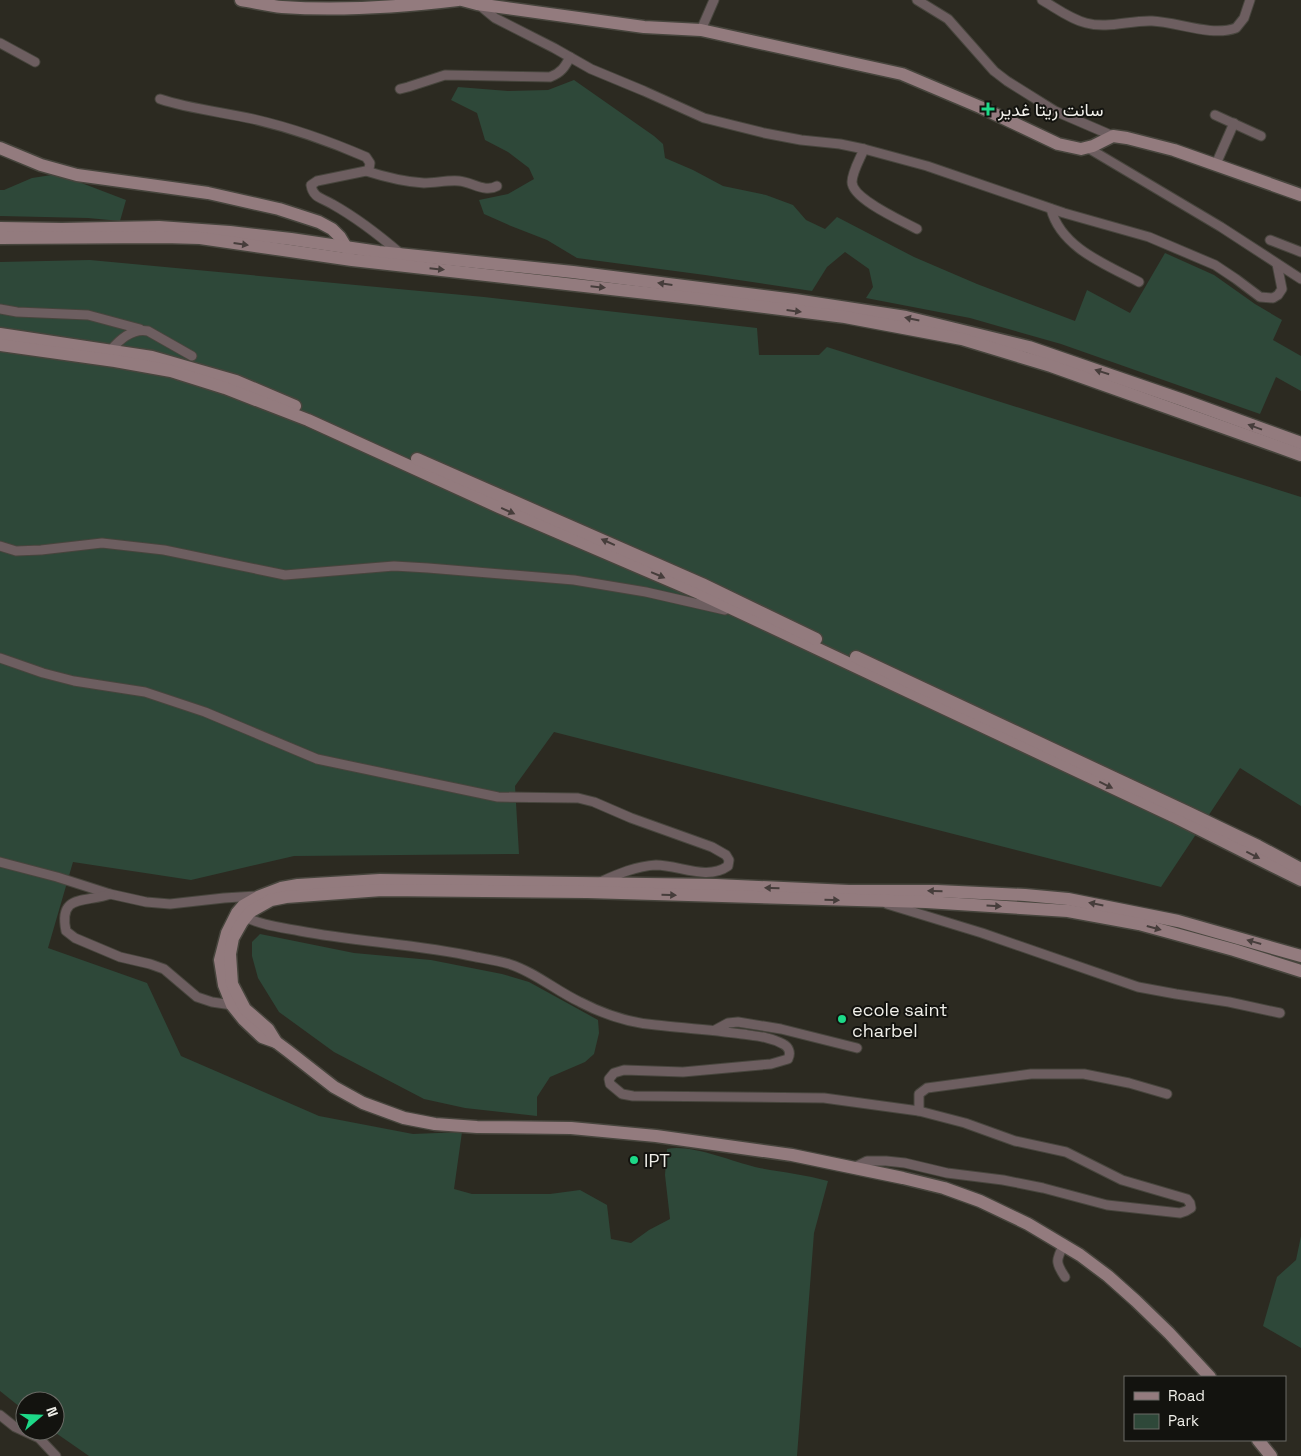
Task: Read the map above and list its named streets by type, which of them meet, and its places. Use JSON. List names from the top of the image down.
{
  "places": {
    "health": ["سانت ريتا غدير"],
    "other": ["ecole saint charbel", "IPT"]
  },
  "legend": ["Road", "Park"],
  "north": "right"
}
